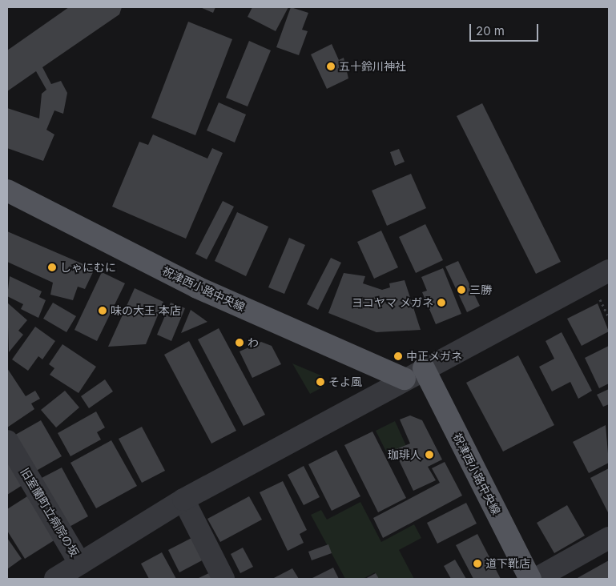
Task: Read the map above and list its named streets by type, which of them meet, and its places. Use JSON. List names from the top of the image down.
{
  "streets": {
    "main road": ["祝津西小路中央線"],
    "street": ["旧室蘭町立病院の坂"]
  },
  "places": [
    "五十鈴川神社",
    "しゃにむに",
    "三勝",
    "ヨコヤマ メガネ",
    "味の大王 本店",
    "わ",
    "中正メガネ",
    "そよ風",
    "珈琲人",
    "道下靴店"
  ],
  "scale_bar": "20 m"
}
